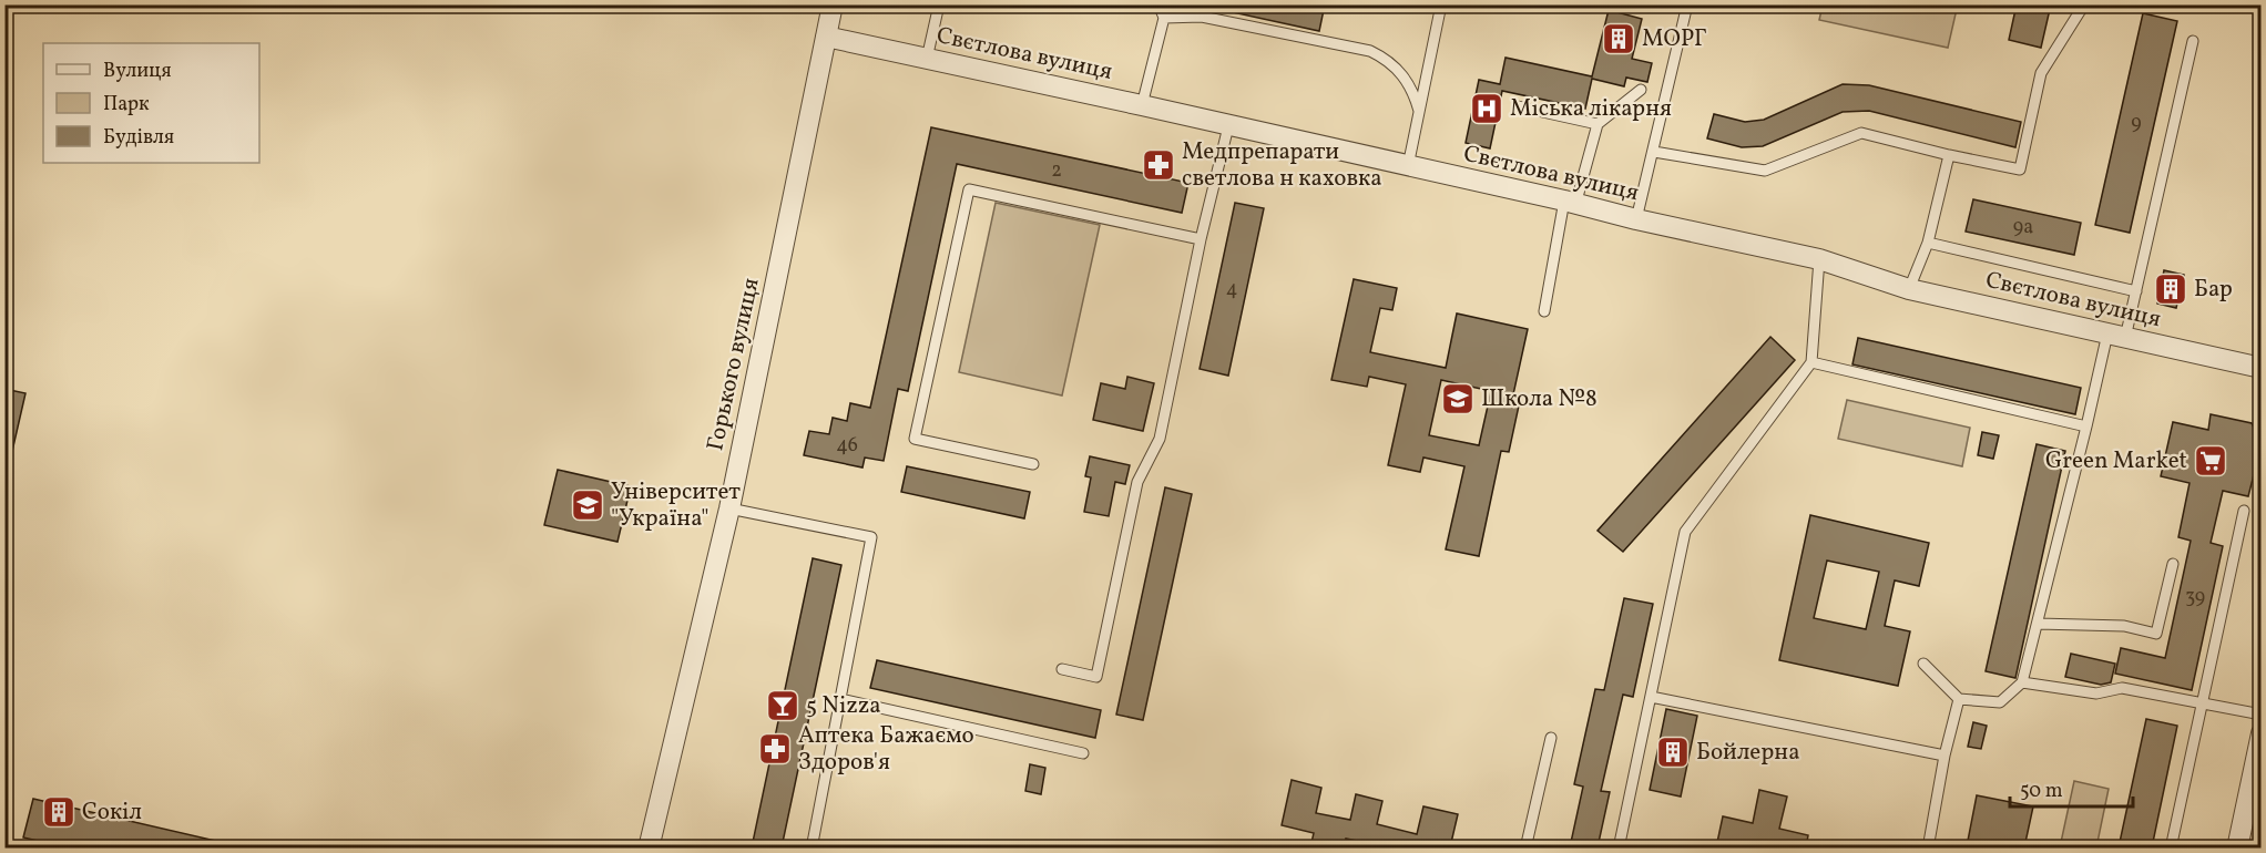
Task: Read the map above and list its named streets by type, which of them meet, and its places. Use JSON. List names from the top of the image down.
{
  "streets": {
    "street": ["Свєтлова вулиця", "Горького вулиця"]
  },
  "crossings": [
    ["Свєтлова вулиця", "Горького вулиця"]
  ],
  "places": {
    "building": [
      "МОРГ",
      "Бар",
      "Бойлерна",
      "Сокіл"
    ],
    "hospital": ["Міська лікарня"],
    "pharmacy": ["Медпрепарати светлова н каховка", "Аптека Бажаємо Здоров'я"],
    "school or university": ["Школа №8", "Університет \"Україна\""],
    "supermarket": ["Green Market"],
    "bar": ["5 Nizza"]
  },
  "house_numbers": [
    "9",
    "2",
    "9а",
    "4",
    "46",
    "39"
  ],
  "legend": ["Вулиця", "Парк", "Будівля"],
  "scale_bar": "50 m"
}
